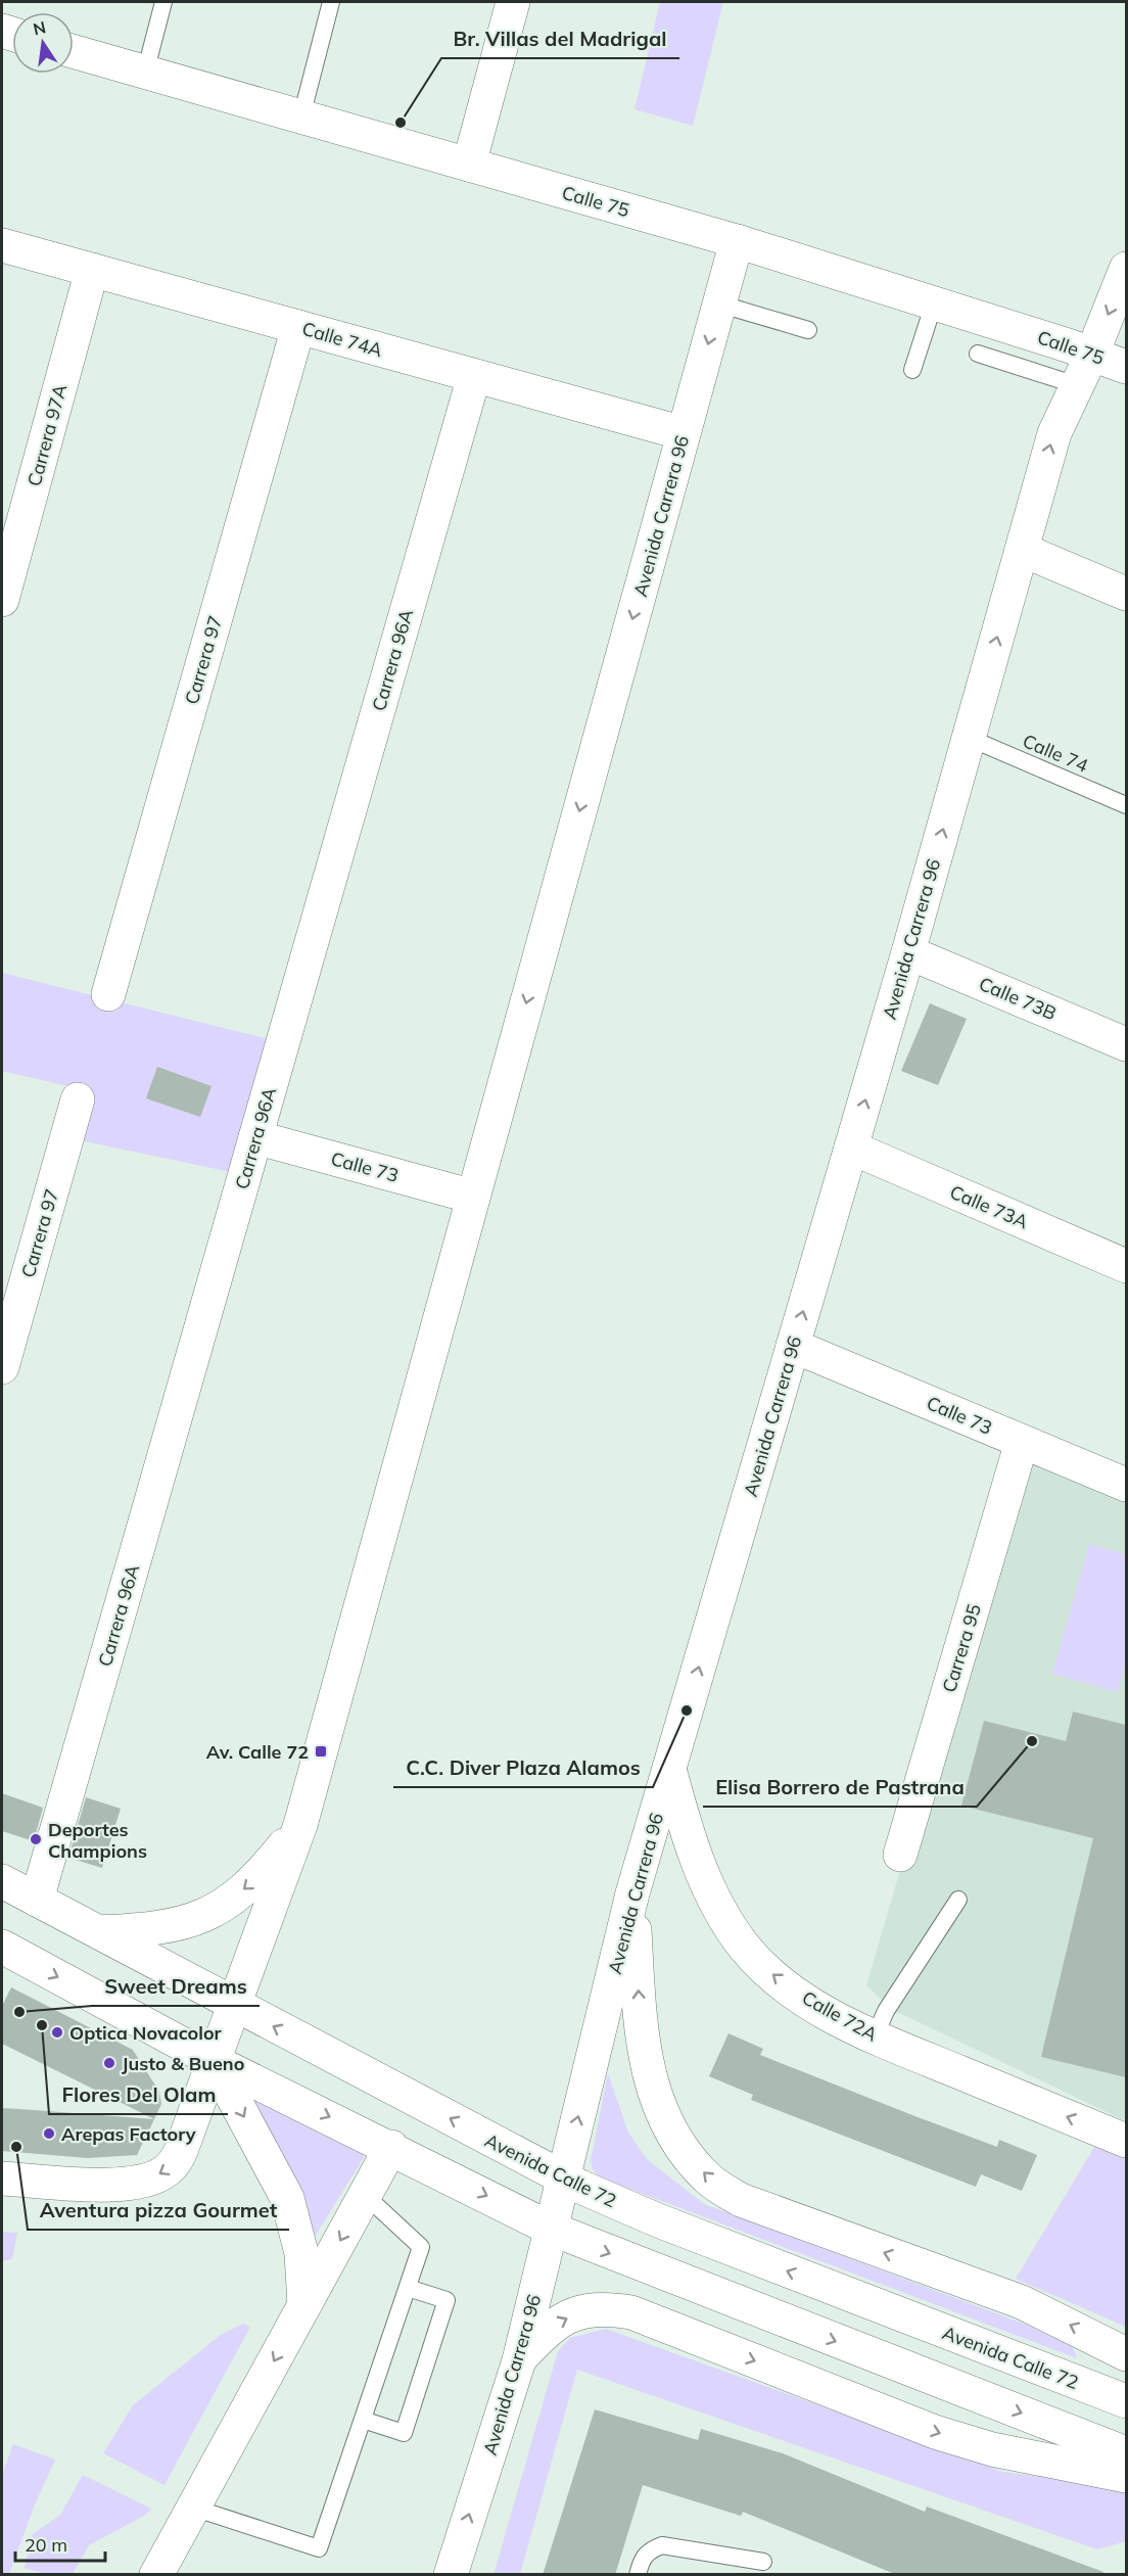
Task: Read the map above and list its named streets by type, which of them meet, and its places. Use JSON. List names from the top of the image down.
{
  "streets": {
    "main road": [
      "Calle 75",
      "Calle 74A",
      "Carrera 97A",
      "Avenida Carrera 96",
      "Carrera 97",
      "Carrera 96A",
      "Calle 73B",
      "Calle 73",
      "Calle 73A",
      "Carrera 95",
      "Calle 72A",
      "Avenida Calle 72"
    ],
    "lane": ["Calle 74"]
  },
  "crossings": [
    ["Calle 75", "Avenida Carrera 96"],
    ["Calle 74A", "Carrera 97A"],
    ["Calle 74A", "Avenida Carrera 96"],
    ["Calle 74A", "Carrera 97"],
    ["Calle 74A", "Carrera 96A"],
    ["Avenida Carrera 96", "Calle 74"],
    ["Avenida Carrera 96", "Calle 73B"],
    ["Avenida Carrera 96", "Calle 73"],
    ["Avenida Carrera 96", "Calle 73A"],
    ["Avenida Carrera 96", "Calle 72A"],
    ["Avenida Carrera 96", "Avenida Calle 72"],
    ["Carrera 96A", "Calle 73"],
    ["Carrera 96A", "Avenida Calle 72"],
    ["Calle 73", "Carrera 95"]
  ],
  "places": {
    "other": [
      "Br. Villas del Madrigal",
      "C.C. Diver Plaza Alamos",
      "Elisa Borrero de Pastrana",
      "Deportes Champions",
      "Sweet Dreams",
      "Flores Del Olam",
      "Optica Novacolor",
      "Justo & Bueno",
      "Arepas Factory",
      "Aventura pizza Gourmet"
    ],
    "transit": ["Av. Calle 72"]
  },
  "scale_bar": "20 m",
  "north": "top"
}
